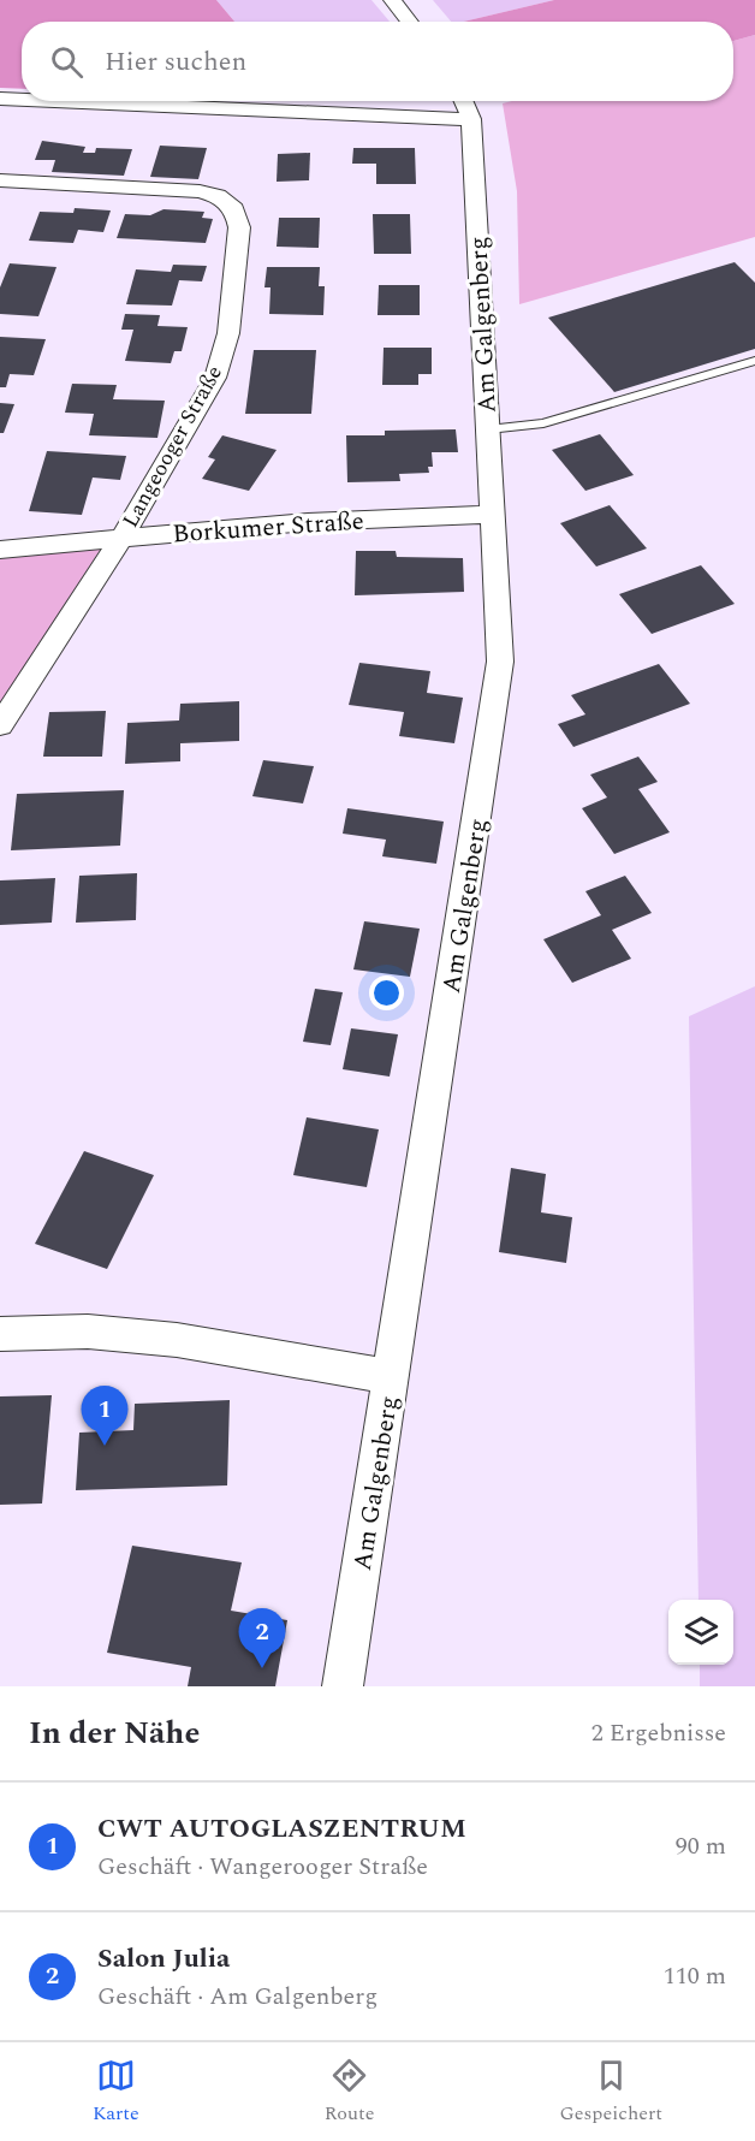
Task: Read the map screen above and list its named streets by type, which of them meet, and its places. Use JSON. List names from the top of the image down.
{
  "streets": {
    "street": ["Am Galgenberg", "Langeooger Straße", "Borkumer Straße"]
  },
  "crossings": [
    ["Am Galgenberg", "Borkumer Straße"],
    ["Langeooger Straße", "Borkumer Straße"]
  ],
  "page": {
    "search": "Hier suchen",
    "pins": ["1", "2"],
    "heading": ["In der Nähe", "2 Ergebnisse"],
    "list": [
      {
        "mark": "1",
        "name": "CWT AUTOGLASZENTRUM",
        "note": "Geschäft · Wangerooger Straße",
        "value": "90 m"
      },
      {
        "mark": "2",
        "name": "Salon Julia",
        "note": "Geschäft · Am Galgenberg",
        "value": "110 m"
      }
    ],
    "nav": ["Karte", "Route", "Gespeichert"]
  }
}
